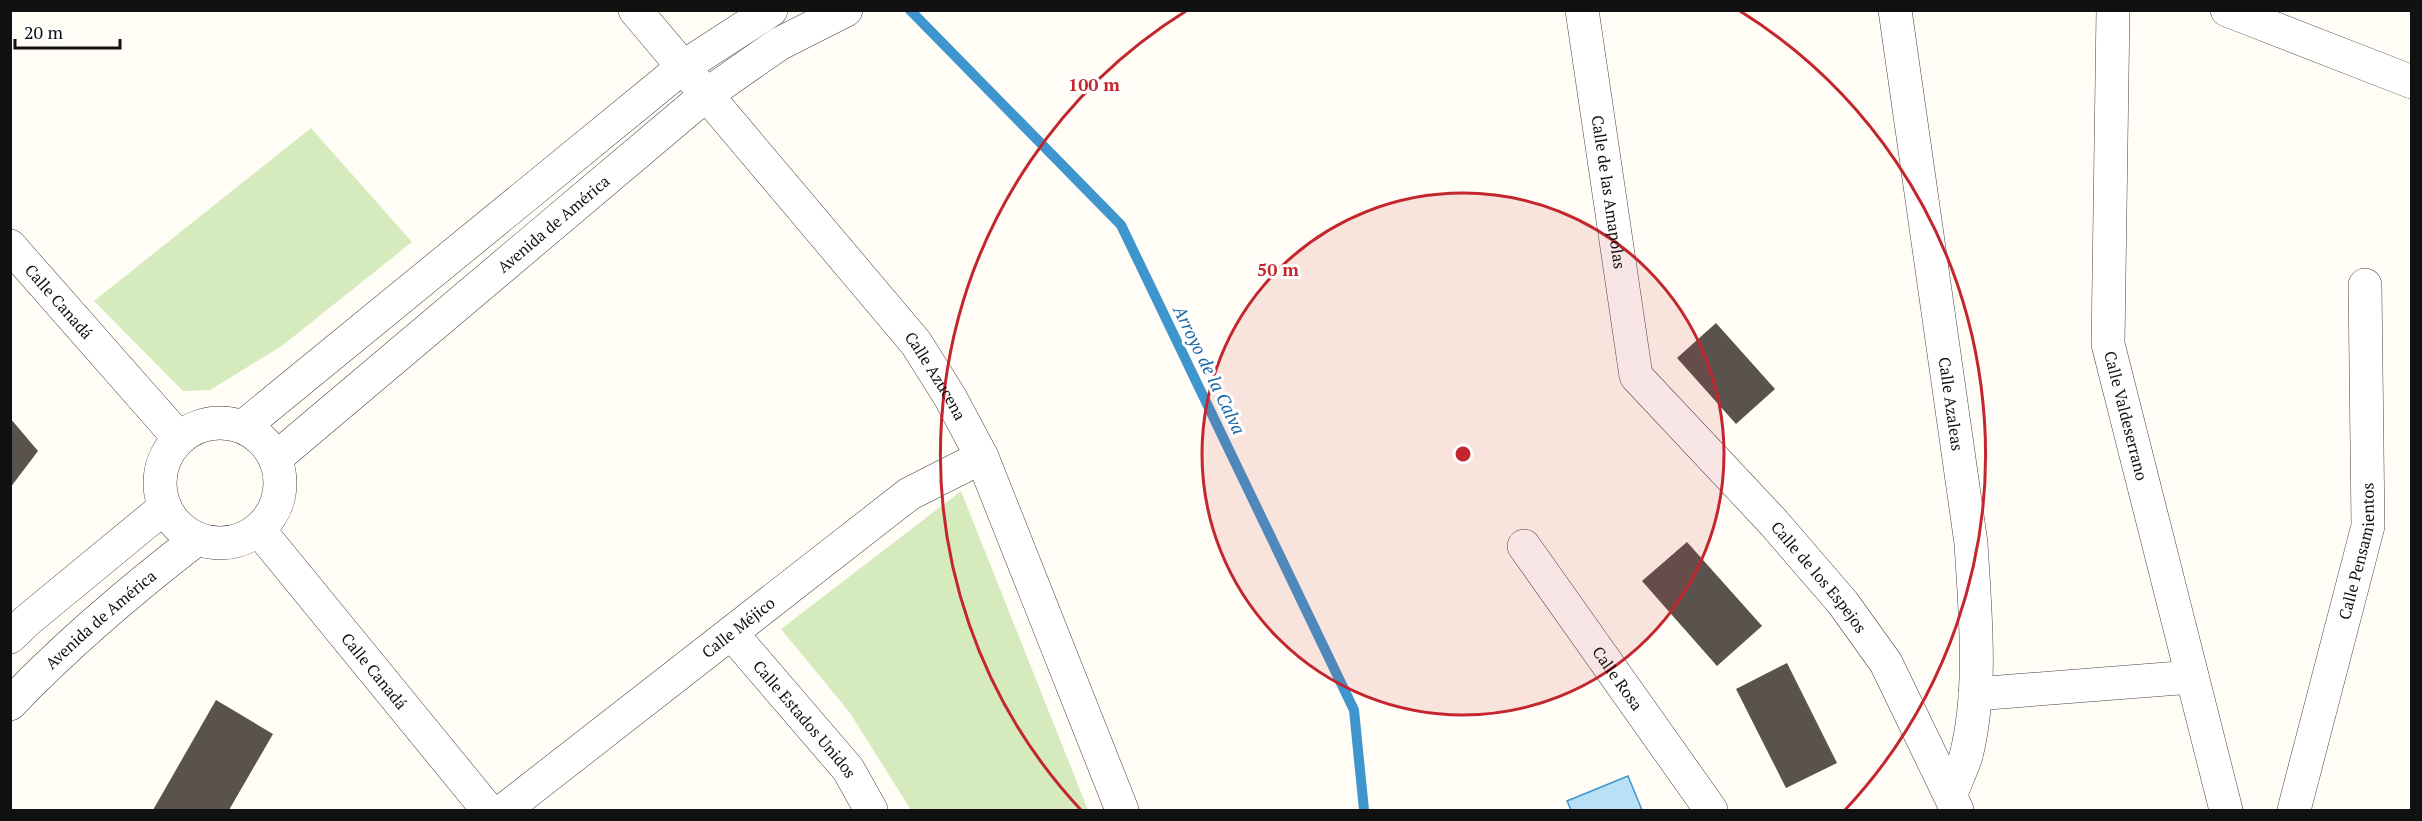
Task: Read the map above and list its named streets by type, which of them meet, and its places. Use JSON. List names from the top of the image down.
{
  "streets": {
    "street": [
      "Calle de las Amapolas",
      "Avenida de América",
      "Calle Canadá",
      "Calle Azucena",
      "Calle Azaleas",
      "Calle Valdeserrano",
      "Calle Pensamientos",
      "Calle de los Espejos",
      "Calle Méjico",
      "Calle Rosa",
      "Calle Estados Unidos"
    ]
  },
  "crossings": [
    ["Calle de las Amapolas", "Calle de los Espejos"],
    ["Avenida de América", "Calle Canadá"],
    ["Avenida de América", "Calle Azucena"],
    ["Calle Azucena", "Calle Méjico"],
    ["Calle Azaleas", "Calle de los Espejos"],
    ["Calle Méjico", "Calle Estados Unidos"]
  ],
  "water": ["Arroyo de la Calva"],
  "scale_bar": "20 m",
  "rings": ["100 m", "50 m"]
}
